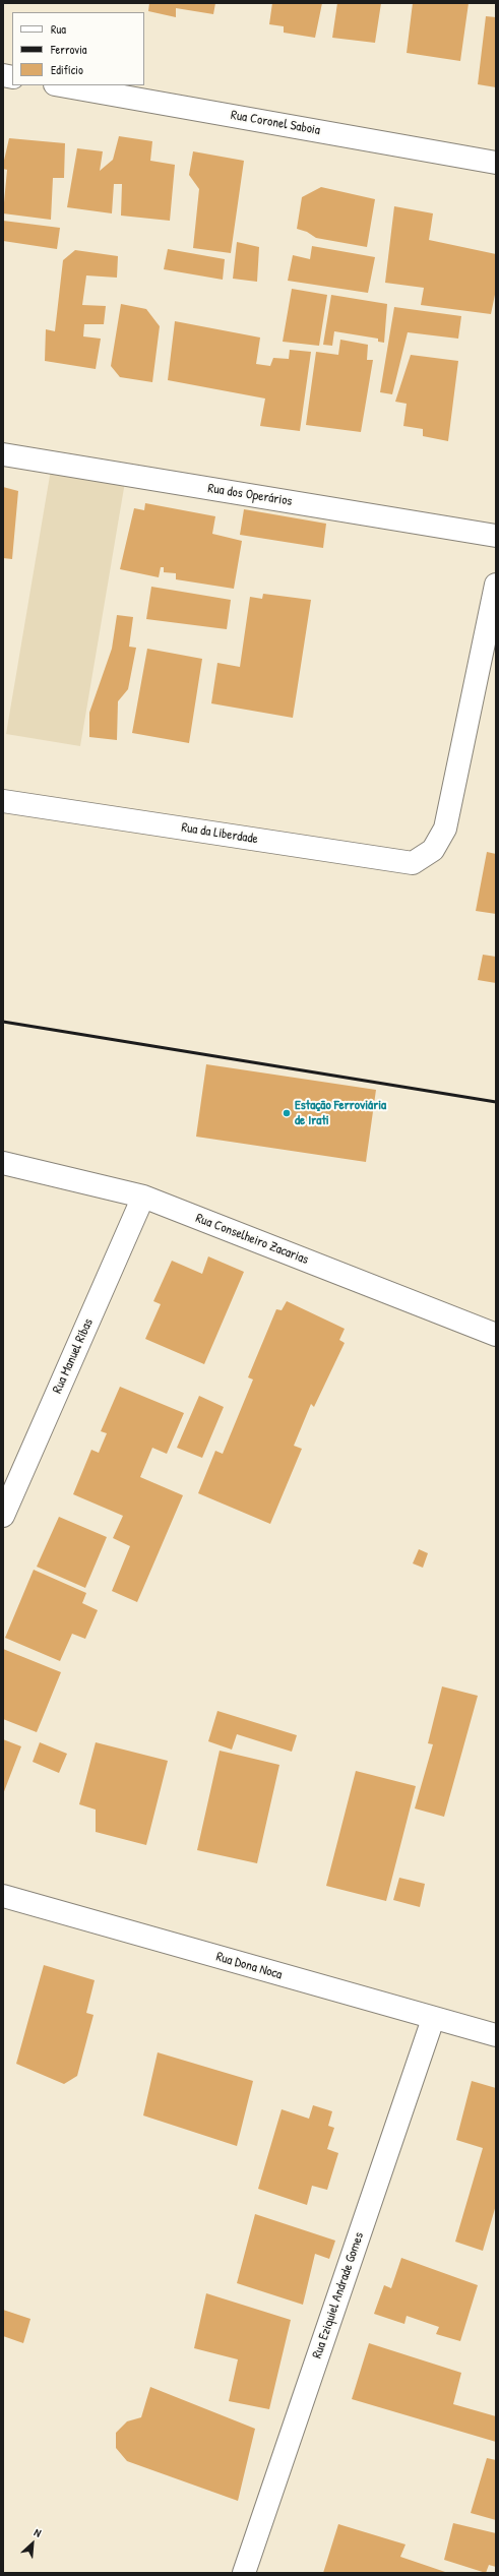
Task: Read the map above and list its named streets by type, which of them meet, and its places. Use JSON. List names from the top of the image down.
{
  "streets": {
    "street": [
      "Rua Coronel Saboia",
      "Rua dos Operários",
      "Rua da Liberdade",
      "Rua Conselheiro Zacarias",
      "Rua Manuel Ribas",
      "Rua Dona Noca",
      "Rua Eziquiel Andrade Gomes"
    ]
  },
  "crossings": [
    ["Rua Conselheiro Zacarias", "Rua Manuel Ribas"],
    ["Rua Dona Noca", "Rua Eziquiel Andrade Gomes"]
  ],
  "places": ["Estação Ferroviária de Irati"],
  "legend": ["Rua", "Ferrovia", "Edifício"],
  "north": "top right"
}
